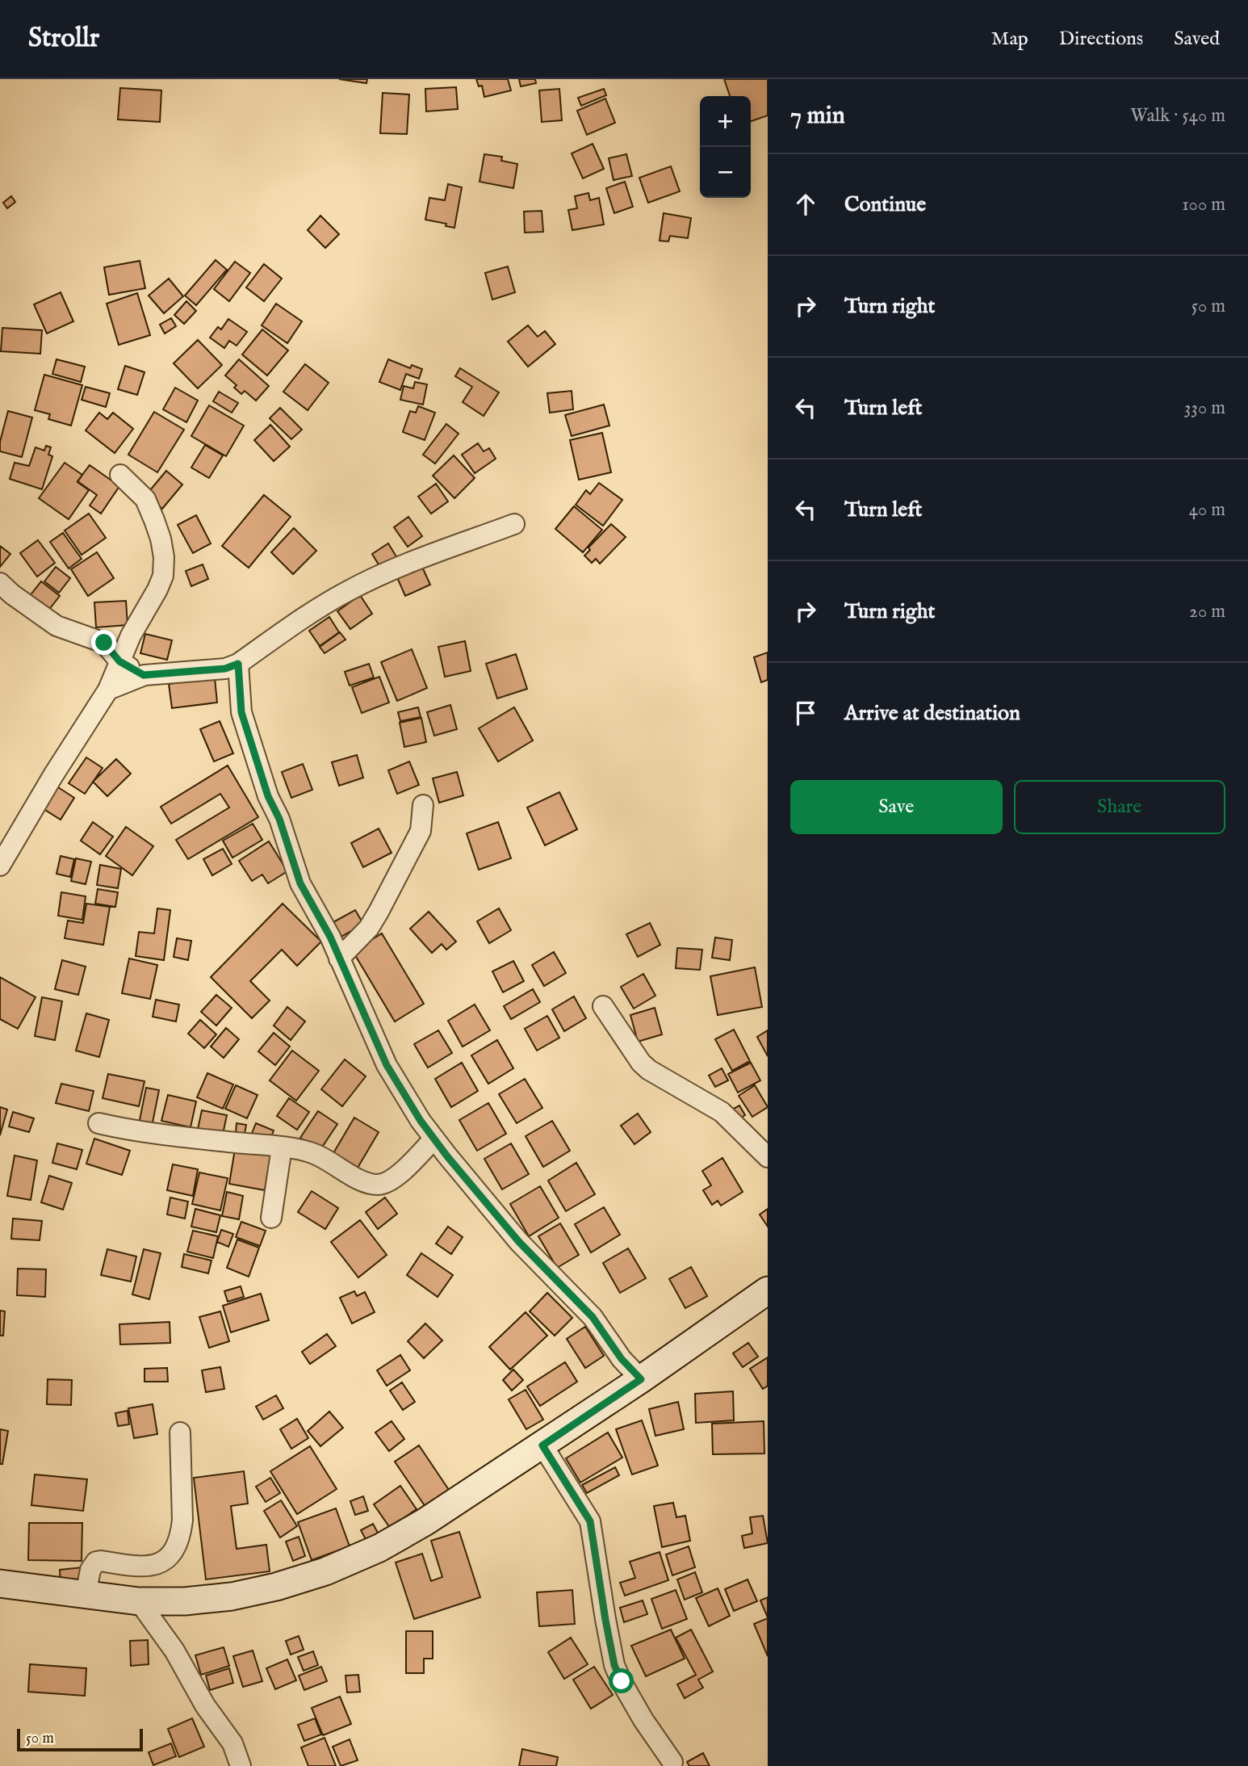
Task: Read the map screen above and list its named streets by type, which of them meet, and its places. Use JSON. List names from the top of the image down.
{
  "scale_bar": "50 m",
  "page": {
    "header": "Strollr",
    "nav": ["Map", "Directions", "Saved"],
    "heading": ["7 min", "Walk · 540 m"],
    "map_buttons": ["+", "−"],
    "list": [
      ["Continue", "100 m"],
      ["Turn right", "50 m"],
      ["Turn left", "330 m"],
      ["Turn left", "40 m"],
      ["Turn right", "20 m"],
      "Arrive at destination"
    ],
    "buttons": ["Save", "Share"],
    "scale": "50 m"
  }
}
